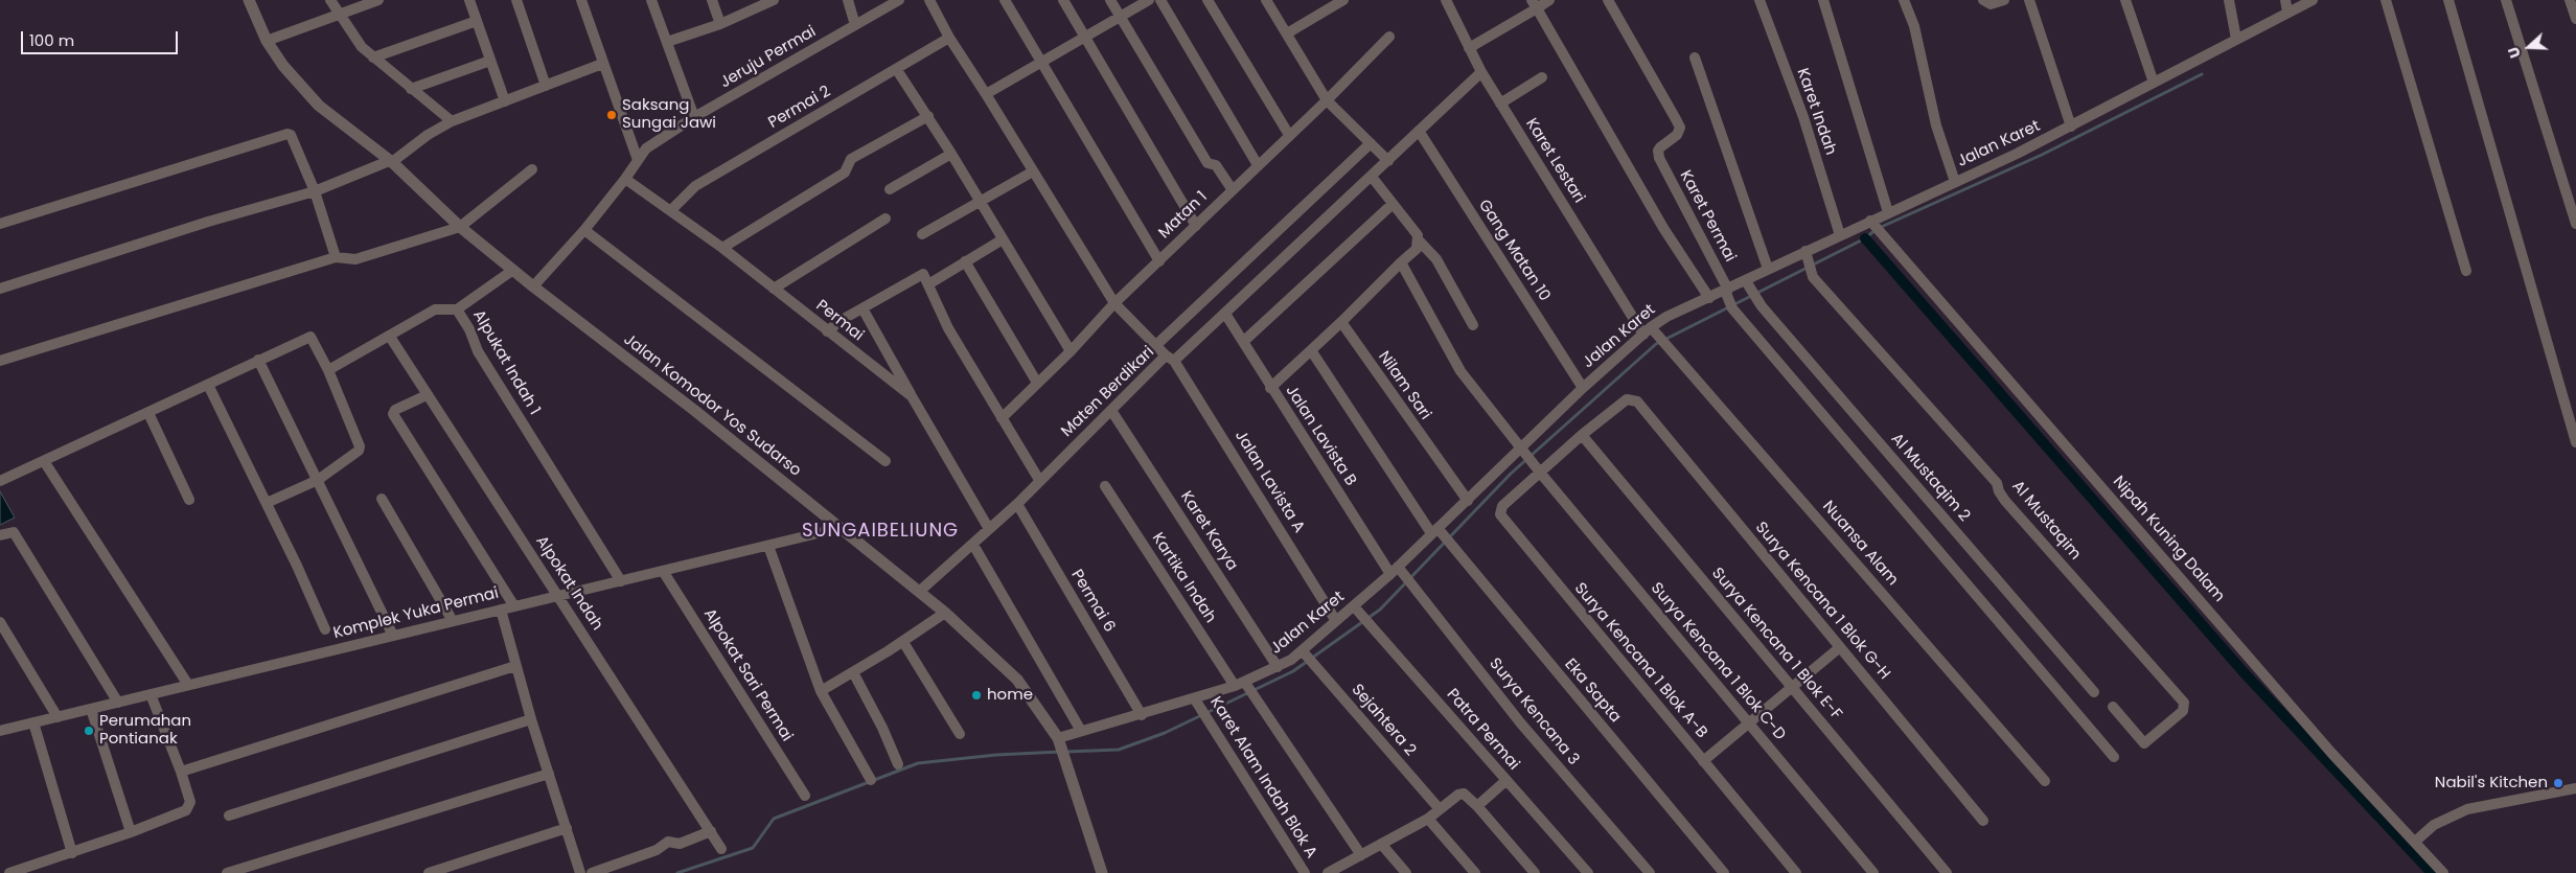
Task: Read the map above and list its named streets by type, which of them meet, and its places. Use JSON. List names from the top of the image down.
{
  "streets": {
    "street": [
      "Jeruju Permai",
      "Permai 2",
      "Karet Indah",
      "Jalan Karet",
      "Karet Lestari",
      "Matan 1",
      "Karet Permai",
      "Gang Matan 10",
      "Permai",
      "Alpukat Indah 1",
      "Nilam Sari",
      "Maten Berdikari",
      "Jalan Komodor Yos Sudarso",
      "Jalan Lavista B",
      "Al Mustaqim 2",
      "Jalan Lavista A",
      "Al Mustaqim",
      "Karet Karya",
      "Nipah Kuning Dalam",
      "Nuansa Alam",
      "Kartika Indah",
      "Alpokat Indah",
      "Permai 6",
      "Surya Kencana 1 Blok G-H",
      "Komplek Yuka Permai",
      "Surya Kencana 1 Blok E-F",
      "Surya Kencana 1 Blok A-B",
      "Surya Kencana 1 Blok C-D",
      "Alpokat Sari Permai",
      "Eka Sapta",
      "Surya Kencana 3",
      "Sejahtera 2",
      "Patra Permai",
      "Karet Alam Indah Blok A"
    ]
  },
  "crossings": [
    ["Jeruju Permai", "Permai"],
    ["Jeruju Permai", "Jalan Komodor Yos Sudarso"],
    ["Permai 2", "Permai"],
    ["Permai 2", "Jalan Lavista A"],
    ["Karet Indah", "Jalan Karet"],
    ["Jalan Karet", "Karet Lestari"],
    ["Jalan Karet", "Karet Permai"],
    ["Jalan Karet", "Gang Matan 10"],
    ["Jalan Karet", "Nilam Sari"],
    ["Jalan Karet", "Jalan Komodor Yos Sudarso"],
    ["Jalan Karet", "Jalan Lavista B"],
    ["Jalan Karet", "Al Mustaqim 2"],
    ["Jalan Karet", "Jalan Lavista A"],
    ["Jalan Karet", "Al Mustaqim"],
    ["Jalan Karet", "Karet Karya"],
    ["Jalan Karet", "Nipah Kuning Dalam"],
    ["Jalan Karet", "Nuansa Alam"],
    ["Jalan Karet", "Kartika Indah"],
    ["Jalan Karet", "Permai 6"],
    ["Jalan Karet", "Surya Kencana 1 Blok C-D"],
    ["Jalan Karet", "Eka Sapta"],
    ["Jalan Karet", "Surya Kencana 3"],
    ["Jalan Karet", "Sejahtera 2"],
    ["Jalan Karet", "Patra Permai"],
    ["Jalan Karet", "Karet Alam Indah Blok A"],
    ["Karet Lestari", "Maten Berdikari"],
    ["Karet Lestari", "Nuansa Alam"],
    ["Matan 1", "Jalan Lavista A"],
    ["Gang Matan 10", "Maten Berdikari"],
    ["Permai", "Maten Berdikari"],
    ["Alpukat Indah 1", "Alpokat Indah"],
    ["Alpukat Indah 1", "Komplek Yuka Permai"],
    ["Maten Berdikari", "Jalan Komodor Yos Sudarso"],
    ["Maten Berdikari", "Jalan Lavista B"],
    ["Maten Berdikari", "Jalan Lavista A"],
    ["Maten Berdikari", "Karet Karya"],
    ["Maten Berdikari", "Permai 6"],
    ["Jalan Komodor Yos Sudarso", "Komplek Yuka Permai"],
    ["Jalan Lavista B", "Surya Kencana 3"],
    ["Alpokat Indah", "Komplek Yuka Permai"],
    ["Surya Kencana 1 Blok G-H", "Surya Kencana 1 Blok A-B"],
    ["Komplek Yuka Permai", "Alpokat Sari Permai"],
    ["Surya Kencana 1 Blok E-F", "Surya Kencana 1 Blok A-B"],
    ["Surya Kencana 1 Blok A-B", "Surya Kencana 1 Blok C-D"]
  ],
  "districts": ["SUNGAIBELIUNG"],
  "places": [
    "Saksang Sungai Jawi",
    "home",
    "Perumahan Pontianak",
    "Nabil's Kitchen"
  ],
  "scale_bar": "100 m",
  "north": "left"
}
